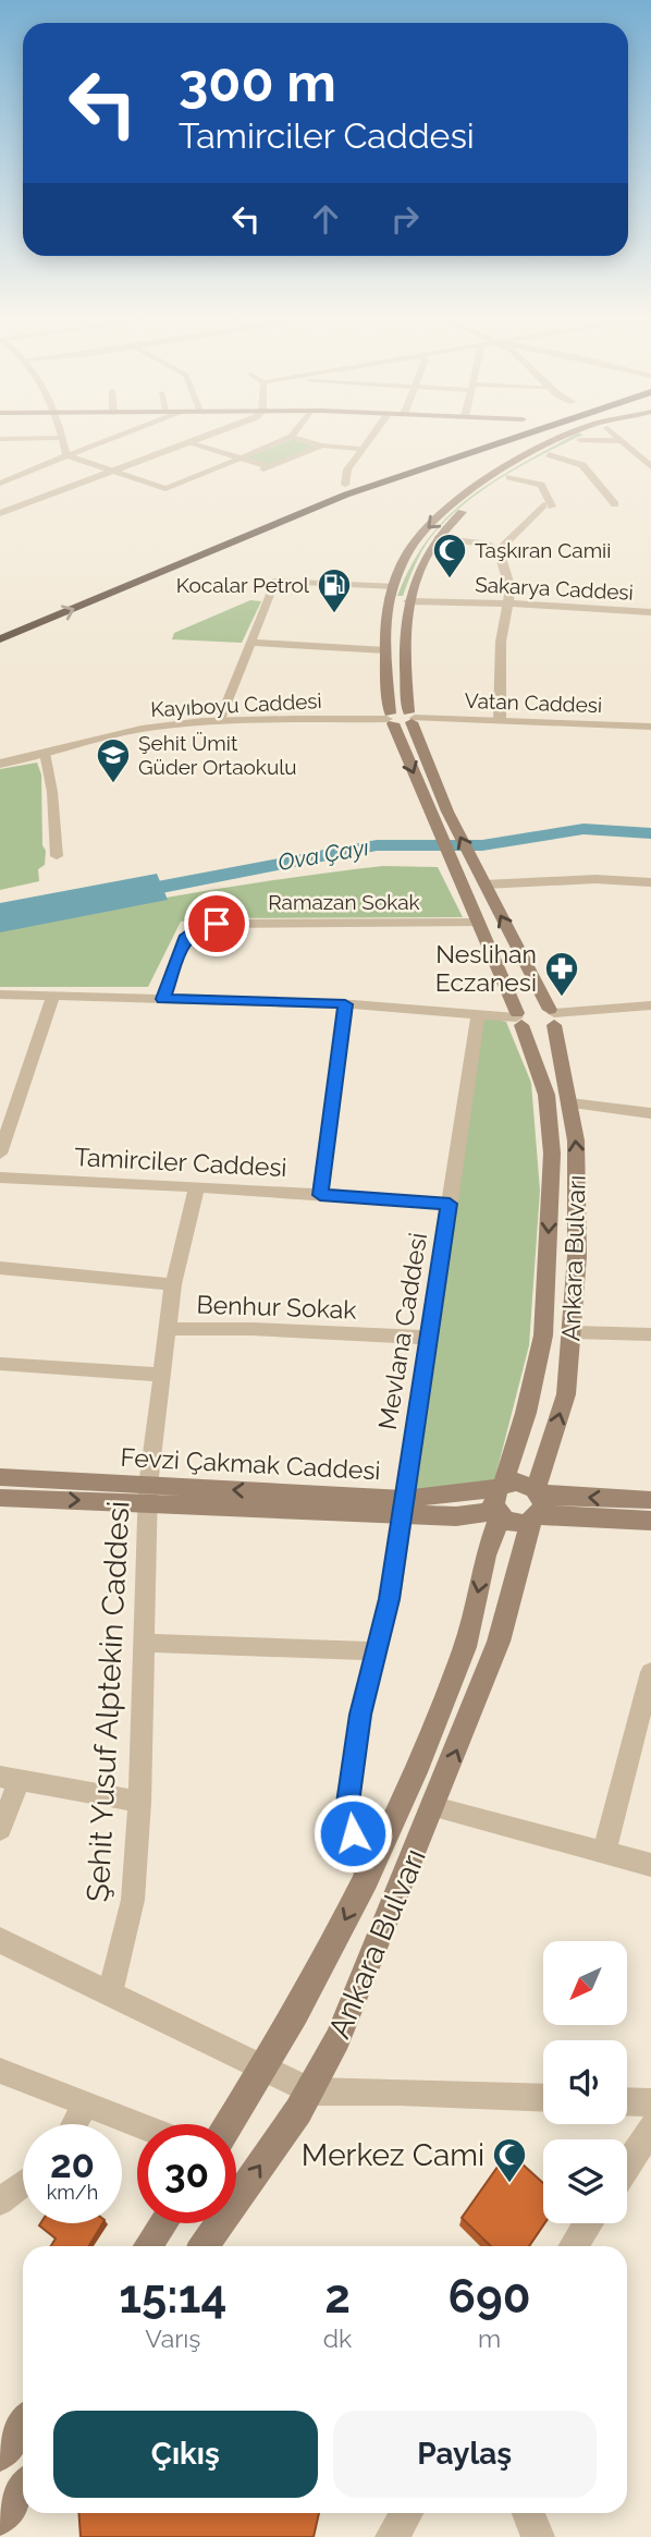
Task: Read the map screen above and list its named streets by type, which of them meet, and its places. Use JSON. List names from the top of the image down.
{
  "streets": {
    "main road": ["Ankara Bulvarı", "Fevzi Çakmak Caddesi"],
    "street": [
      "Sakarya Caddesi",
      "Vatan Caddesi",
      "Kayıboyu Caddesi",
      "Ramazan Sokak",
      "Tamirciler Caddesi",
      "Benhur Sokak",
      "Mevlana Caddesi",
      "Şehit Yusuf Alptekin Caddesi"
    ]
  },
  "crossings": [
    ["Sakarya Caddesi", "Ankara Bulvarı"],
    ["Vatan Caddesi", "Ankara Bulvarı"],
    ["Kayıboyu Caddesi", "Ankara Bulvarı"],
    ["Ramazan Sokak", "Ankara Bulvarı"],
    ["Tamirciler Caddesi", "Mevlana Caddesi"],
    ["Tamirciler Caddesi", "Şehit Yusuf Alptekin Caddesi"],
    ["Ankara Bulvarı", "Mevlana Caddesi"],
    ["Ankara Bulvarı", "Fevzi Çakmak Caddesi"],
    ["Benhur Sokak", "Mevlana Caddesi"],
    ["Benhur Sokak", "Şehit Yusuf Alptekin Caddesi"],
    ["Mevlana Caddesi", "Fevzi Çakmak Caddesi"],
    ["Fevzi Çakmak Caddesi", "Şehit Yusuf Alptekin Caddesi"]
  ],
  "water": ["Ova Çayı"],
  "places": {
    "mosque": ["Taşkıran Camii", "Merkez Cami"],
    "fuel station": ["Kocalar Petrol"],
    "school or university": ["Şehit Ümit Güder Ortaokulu"],
    "pharmacy": ["Neslihan Eczanesi"]
  },
  "north": "bottom left",
  "page": {
    "turn": ["300 m", "Tamirciler Caddesi"],
    "speed": "20 km/h",
    "limit": "30",
    "eta": [
      "15:14",
      "Varış",
      "2",
      "dk",
      "690",
      "m"
    ],
    "buttons": ["Çıkış", "Paylaş"]
  }
}
